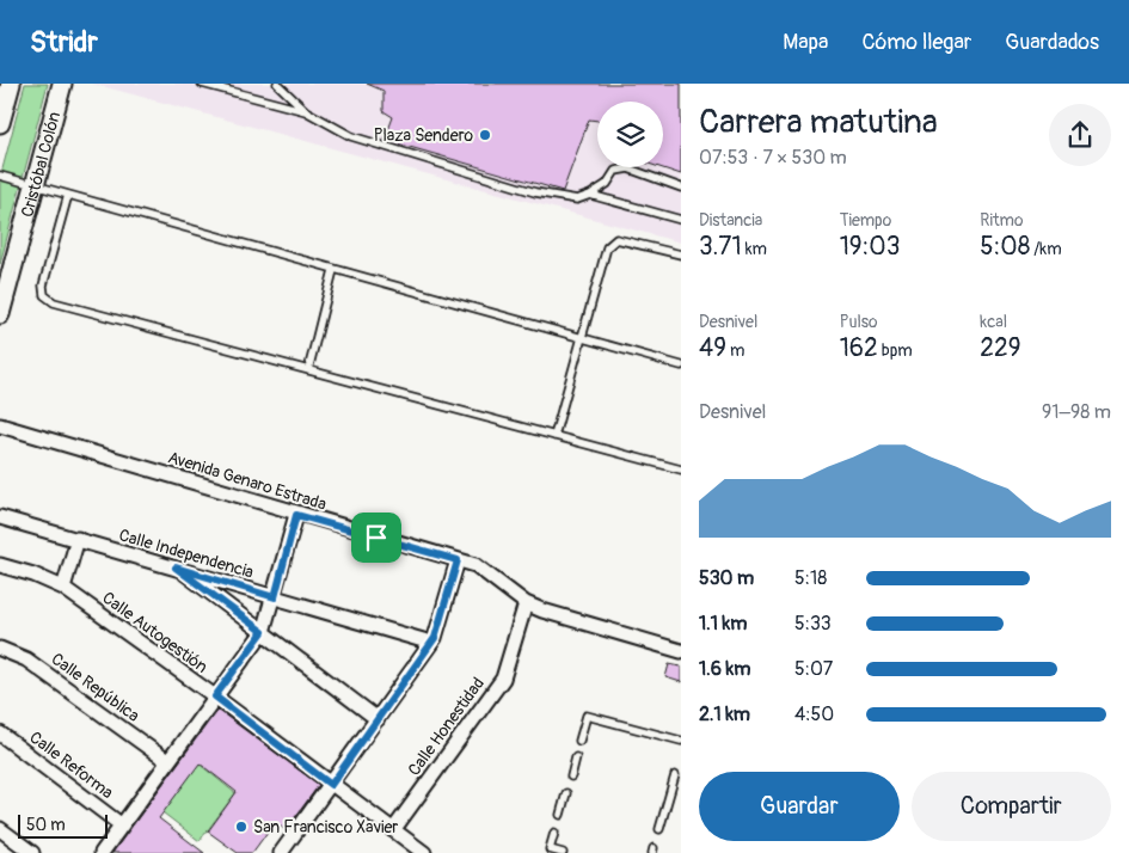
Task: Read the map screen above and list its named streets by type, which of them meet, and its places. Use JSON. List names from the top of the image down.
{
  "streets": {
    "street": [
      "Cristóbal Colón",
      "Avenida Genaro Estrada",
      "Calle Independencia",
      "Calle Autogestión",
      "Calle República",
      "Calle Honestidad",
      "Calle Reforma"
    ]
  },
  "crossings": [
    ["Avenida Genaro Estrada", "Calle Honestidad"],
    ["Calle Autogestión", "Calle Honestidad"]
  ],
  "places": ["Plaza Sendero", "San Francisco Xavier"],
  "scale_bar": "50 m",
  "page": {
    "header": "Stridr",
    "nav": ["Mapa", "Cómo llegar", "Guardados"],
    "heading": ["Carrera matutina", "07:53 · 7 × 530 m"],
    "stats": [
      ["Distancia", "3.71 km"],
      ["Tiempo", "19:03"],
      ["Ritmo", "5:08 /km"],
      ["Desnivel", "49 m"],
      ["Pulso", "162 bpm"],
      ["kcal", "229"]
    ],
    "chart": ["Desnivel", "91–98 m"],
    "list": [
      {
        "name": "530 m",
        "note": "5:18"
      },
      {
        "name": "1.1 km",
        "note": "5:33"
      },
      {
        "name": "1.6 km",
        "note": "5:07"
      },
      {
        "name": "2.1 km",
        "note": "4:50"
      }
    ],
    "buttons": ["Guardar", "Compartir"],
    "scale": "50 m"
  }
}
